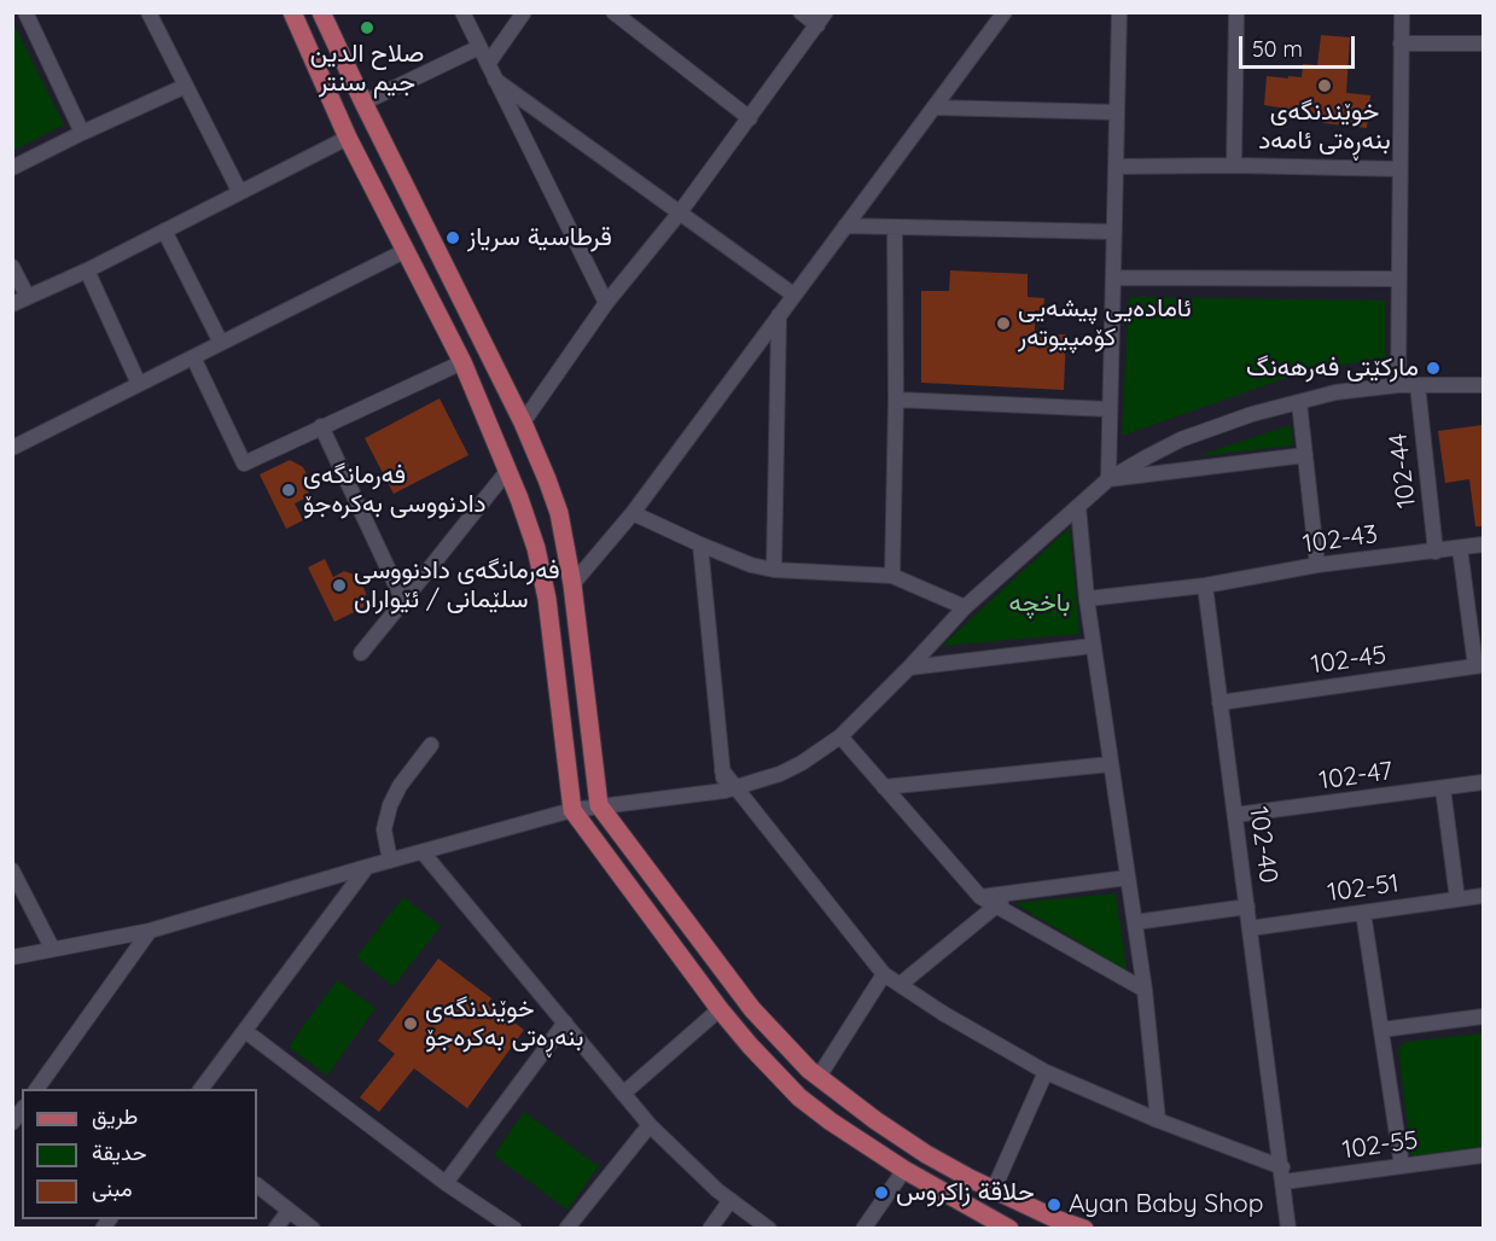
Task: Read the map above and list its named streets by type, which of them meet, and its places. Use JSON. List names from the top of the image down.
{
  "streets": {
    "street": [
      "102-44",
      "102-43",
      "102-45",
      "102-47",
      "102-40",
      "102-51",
      "102-55"
    ]
  },
  "crossings": [
    ["102-44", "102-43"],
    ["102-43", "102-40"],
    ["102-45", "102-40"],
    ["102-47", "102-40"],
    ["102-40", "102-51"],
    ["102-40", "102-55"]
  ],
  "parks": ["باخچە"],
  "places": [
    "صلاح الدين جيم سنتر",
    "خوێندنگەی بنەڕەتی ئامەد",
    "قرطاسية سرياز",
    "ئامادەیی پیشەیی کۆمپیوتەر",
    "مارکێتی فەرهەنگ",
    "فەرمانگەی دادنووسی بەکرەجۆ",
    "فەرمانگەی دادنووسی سلێمانی / ئێواران",
    "خوێندنگەی بنەڕەتی بەکرەجۆ",
    "حلاقة زاکروس",
    "Ayan Baby Shop"
  ],
  "legend": ["طريق", "حديقة", "مبنى"],
  "scale_bar": "50 m"
}
